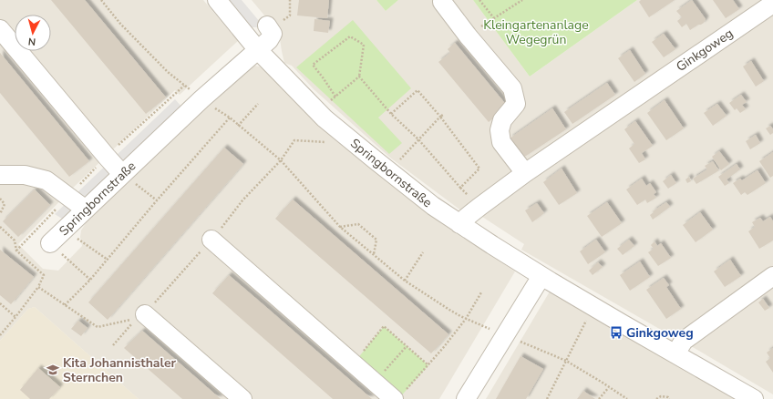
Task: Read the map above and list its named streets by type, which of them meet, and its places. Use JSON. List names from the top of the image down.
{
  "streets": {
    "street": ["Ginkgoweg", "Springbornstraße"]
  },
  "crossings": [
    ["Ginkgoweg", "Springbornstraße"]
  ],
  "parks": ["Kleingartenanlage Wegegrün"],
  "places": {
    "bus stop": ["Ginkgoweg"],
    "school or university": ["Kita Johannisthaler Sternchen"]
  },
  "north": "bottom"
}
